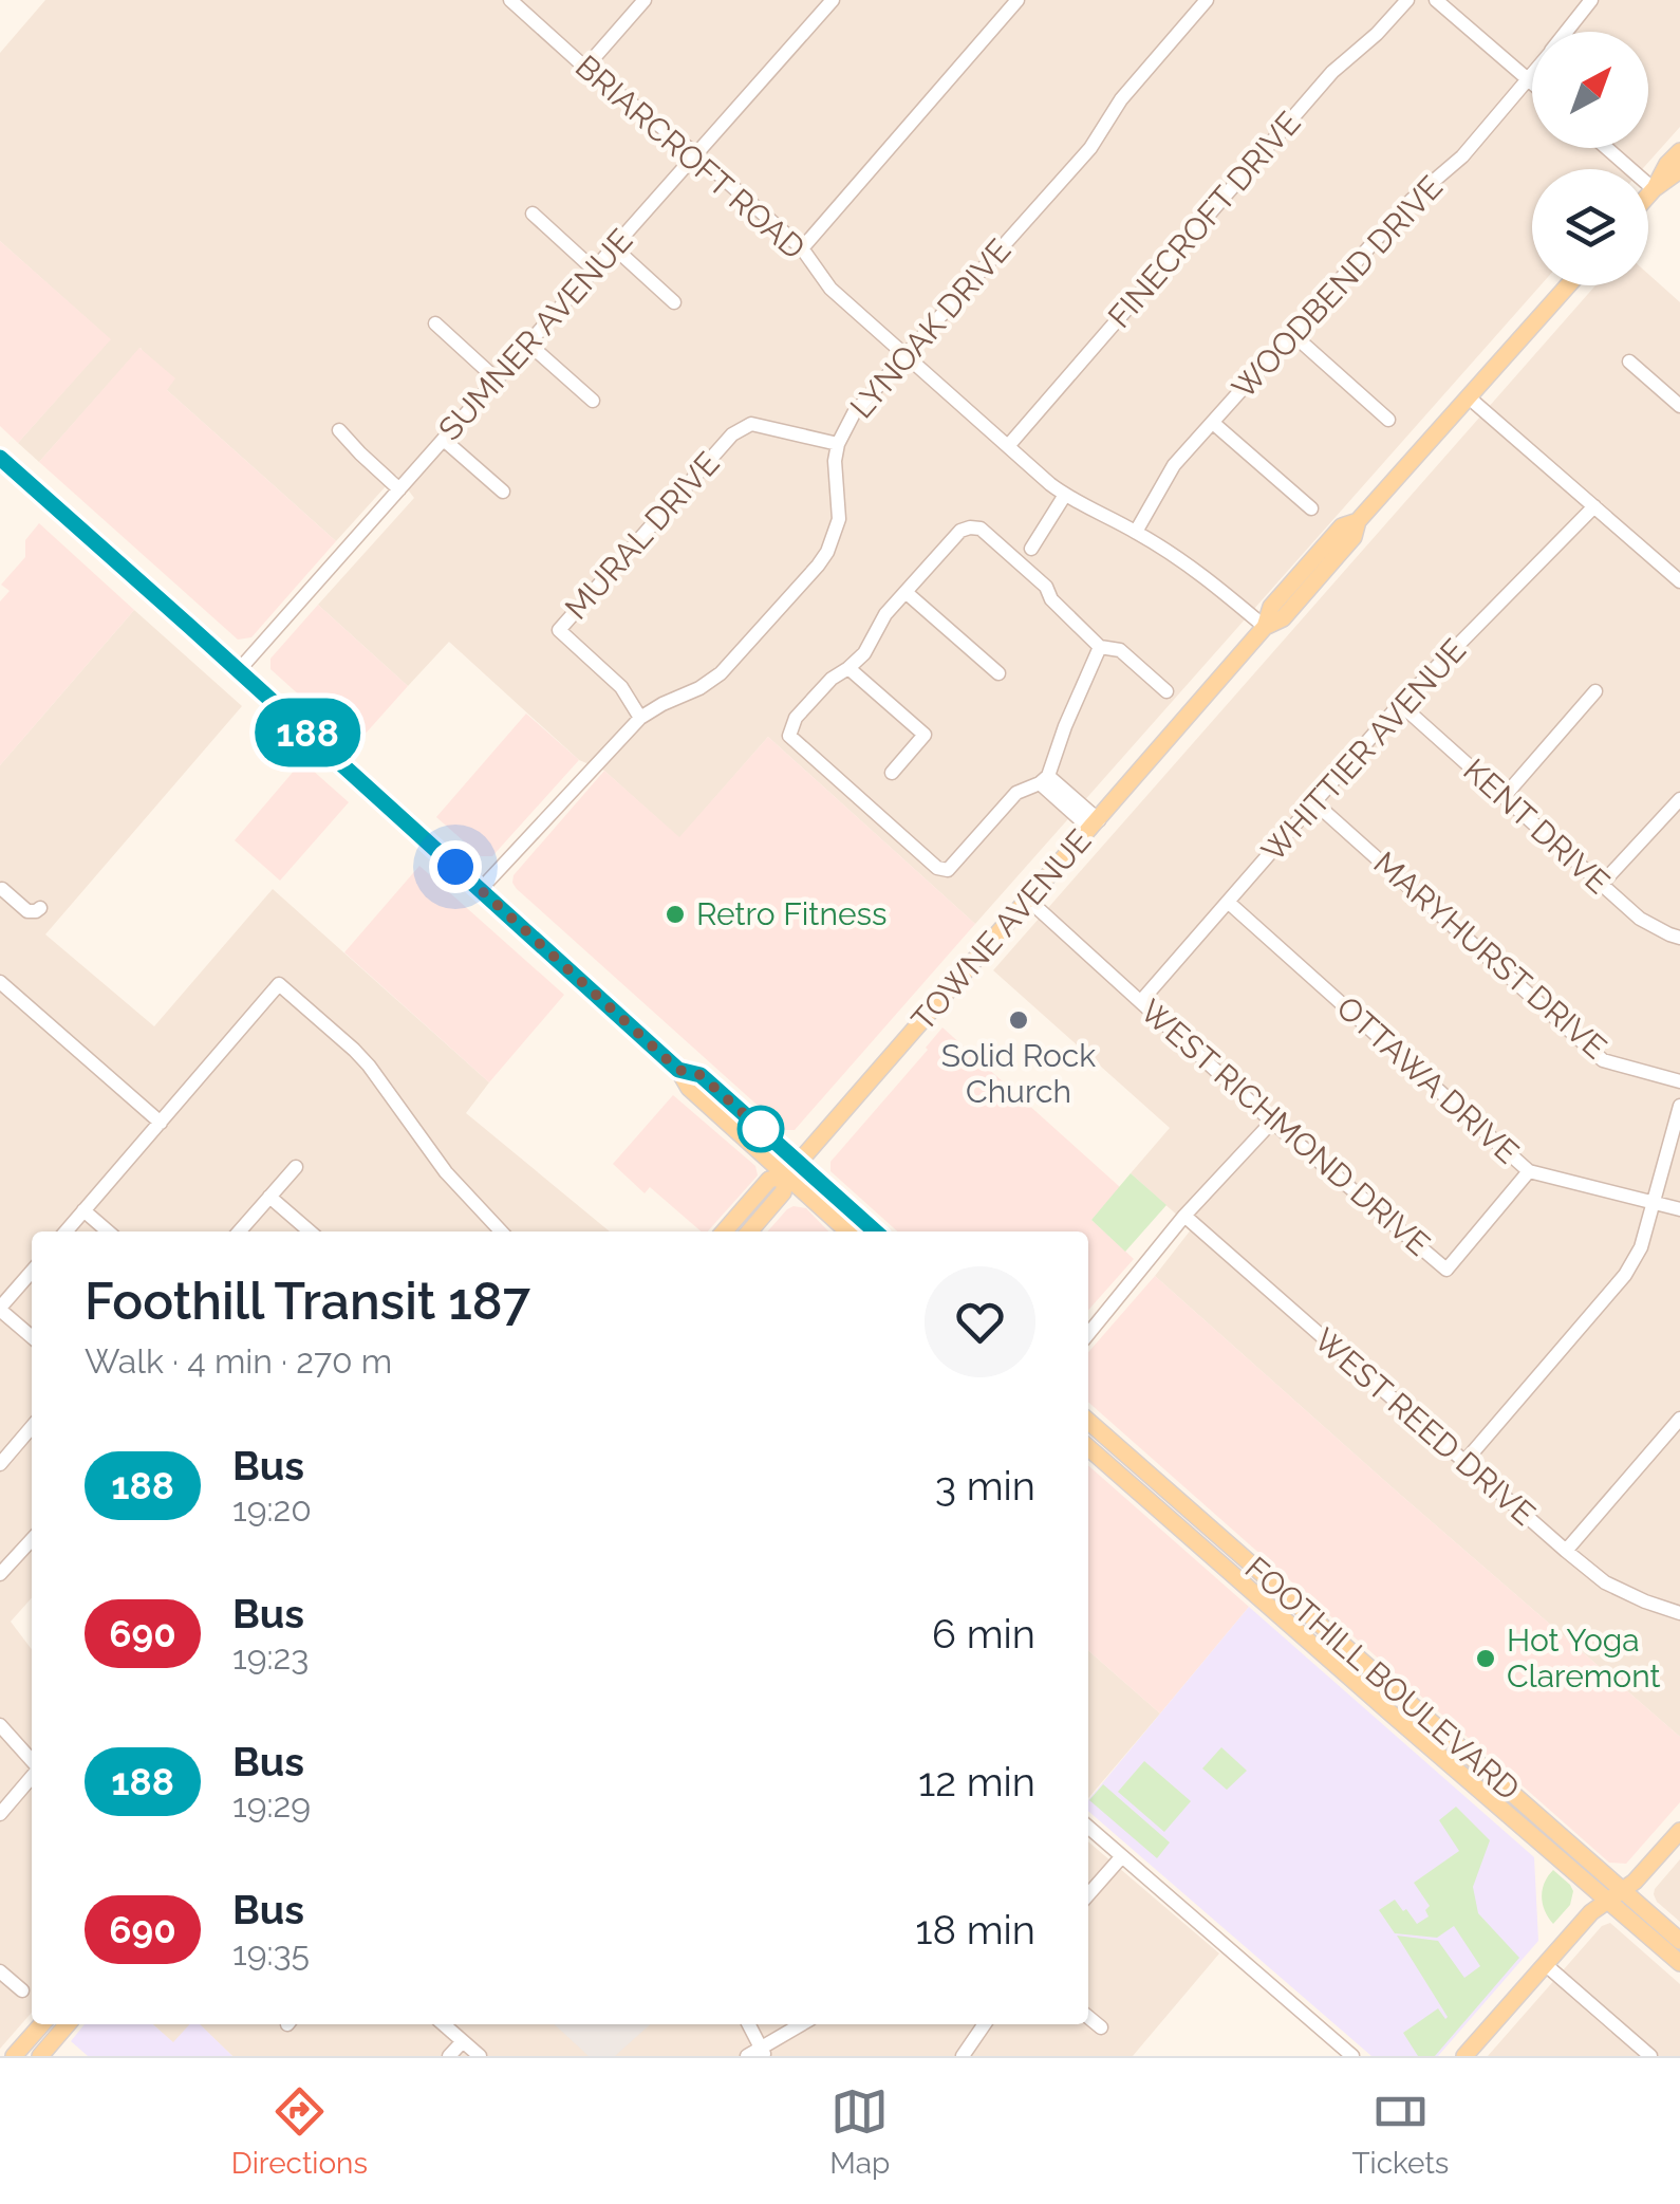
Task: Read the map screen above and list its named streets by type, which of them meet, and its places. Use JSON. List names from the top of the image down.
{
  "streets": {
    "main road": ["TOWNE AVENUE", "FOOTHILL BOULEVARD"],
    "street": [
      "BRIARCROFT ROAD",
      "FINECROFT DRIVE",
      "WOODBEND DRIVE",
      "LYNOAK DRIVE",
      "SUMNER AVENUE",
      "MURAL DRIVE",
      "WHITTIER AVENUE",
      "KENT DRIVE",
      "MARYHURST DRIVE",
      "OTTAWA DRIVE",
      "WEST RICHMOND DRIVE",
      "WEST REED DRIVE"
    ]
  },
  "crossings": [
    ["BRIARCROFT ROAD", "FINECROFT DRIVE"],
    ["BRIARCROFT ROAD", "WOODBEND DRIVE"],
    ["BRIARCROFT ROAD", "LYNOAK DRIVE"],
    ["BRIARCROFT ROAD", "SUMNER AVENUE"],
    ["BRIARCROFT ROAD", "TOWNE AVENUE"],
    ["LYNOAK DRIVE", "MURAL DRIVE"],
    ["WHITTIER AVENUE", "KENT DRIVE"],
    ["WHITTIER AVENUE", "MARYHURST DRIVE"],
    ["WHITTIER AVENUE", "OTTAWA DRIVE"],
    ["WHITTIER AVENUE", "WEST RICHMOND DRIVE"],
    ["TOWNE AVENUE", "WEST RICHMOND DRIVE"],
    ["OTTAWA DRIVE", "WEST RICHMOND DRIVE"]
  ],
  "places": ["Retro Fitness", "Solid Rock Church", "Hot Yoga Claremont"],
  "lines": ["bus line 188"],
  "north": "top right",
  "page": {
    "on_map": "188",
    "heading": ["Foothill Transit 187", "Walk · 4 min · 270 m"],
    "list": [
      {
        "mark": "188",
        "name": "Bus",
        "note": "19:20",
        "value": "3 min"
      },
      {
        "mark": "690",
        "name": "Bus",
        "note": "19:23",
        "value": "6 min"
      },
      {
        "mark": "188",
        "name": "Bus",
        "note": "19:29",
        "value": "12 min"
      },
      {
        "mark": "690",
        "name": "Bus",
        "note": "19:35",
        "value": "18 min"
      }
    ],
    "tabs": ["Directions", "Map", "Tickets"]
  }
}
